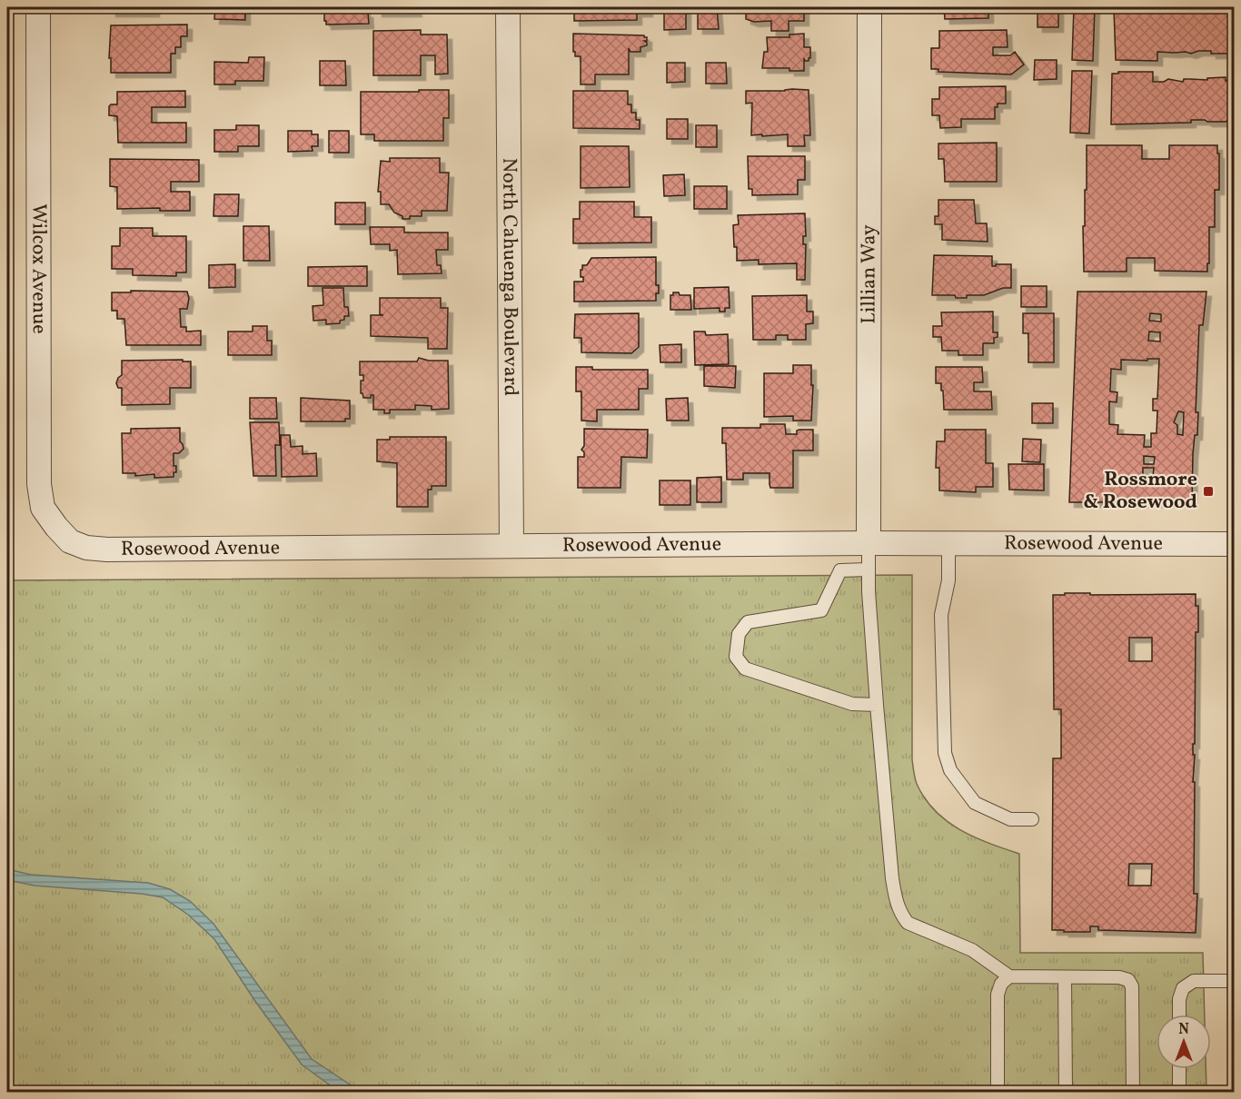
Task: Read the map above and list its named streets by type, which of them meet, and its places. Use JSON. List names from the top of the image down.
{
  "streets": {
    "street": [
      "Wilcox Avenue",
      "Lillian Way",
      "North Cahuenga Boulevard",
      "Rosewood Avenue"
    ]
  },
  "crossings": [
    ["Wilcox Avenue", "Rosewood Avenue"],
    ["Lillian Way", "Rosewood Avenue"],
    ["North Cahuenga Boulevard", "Rosewood Avenue"]
  ],
  "places": {
    "transit": ["Rossmore & Rosewood"]
  },
  "north": "top"
}
